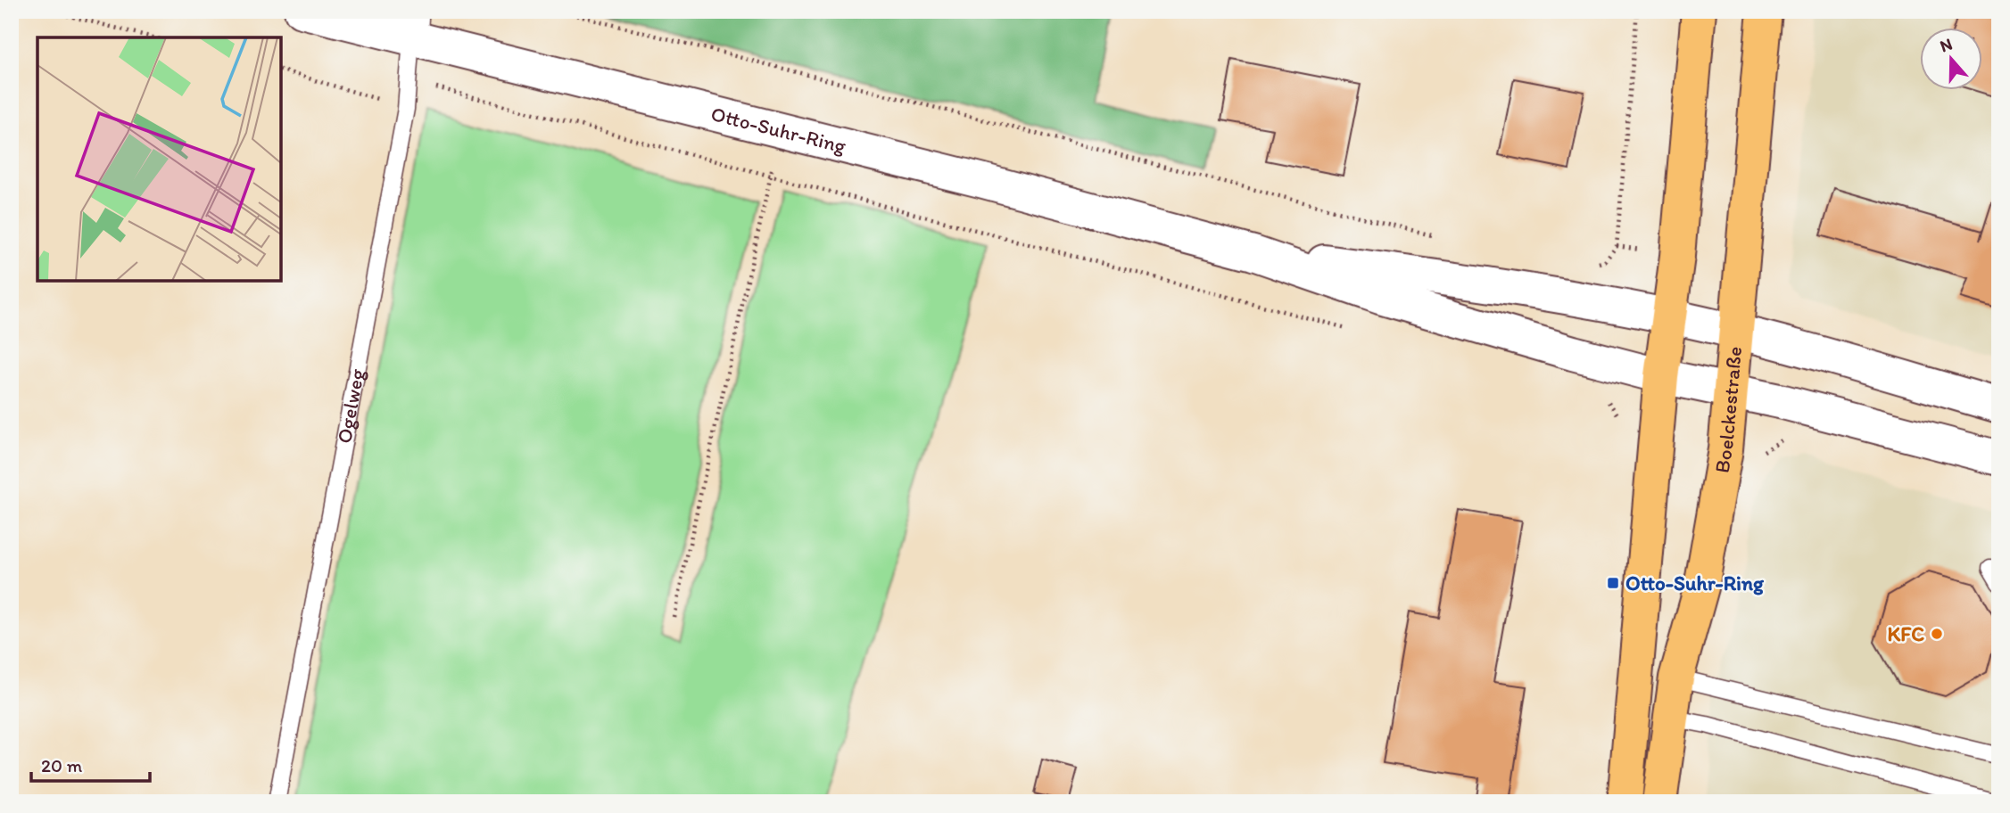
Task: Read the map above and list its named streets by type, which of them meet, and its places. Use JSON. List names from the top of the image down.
{
  "streets": {
    "main road": ["Boelckestraße"],
    "street": ["Otto-Suhr-Ring"],
    "lane": ["Ogelweg"]
  },
  "crossings": [
    ["Otto-Suhr-Ring", "Ogelweg"],
    ["Otto-Suhr-Ring", "Boelckestraße"]
  ],
  "places": {
    "transit": ["Otto-Suhr-Ring"],
    "other": ["KFC"]
  },
  "scale_bar": "20 m",
  "north": "top"
}
